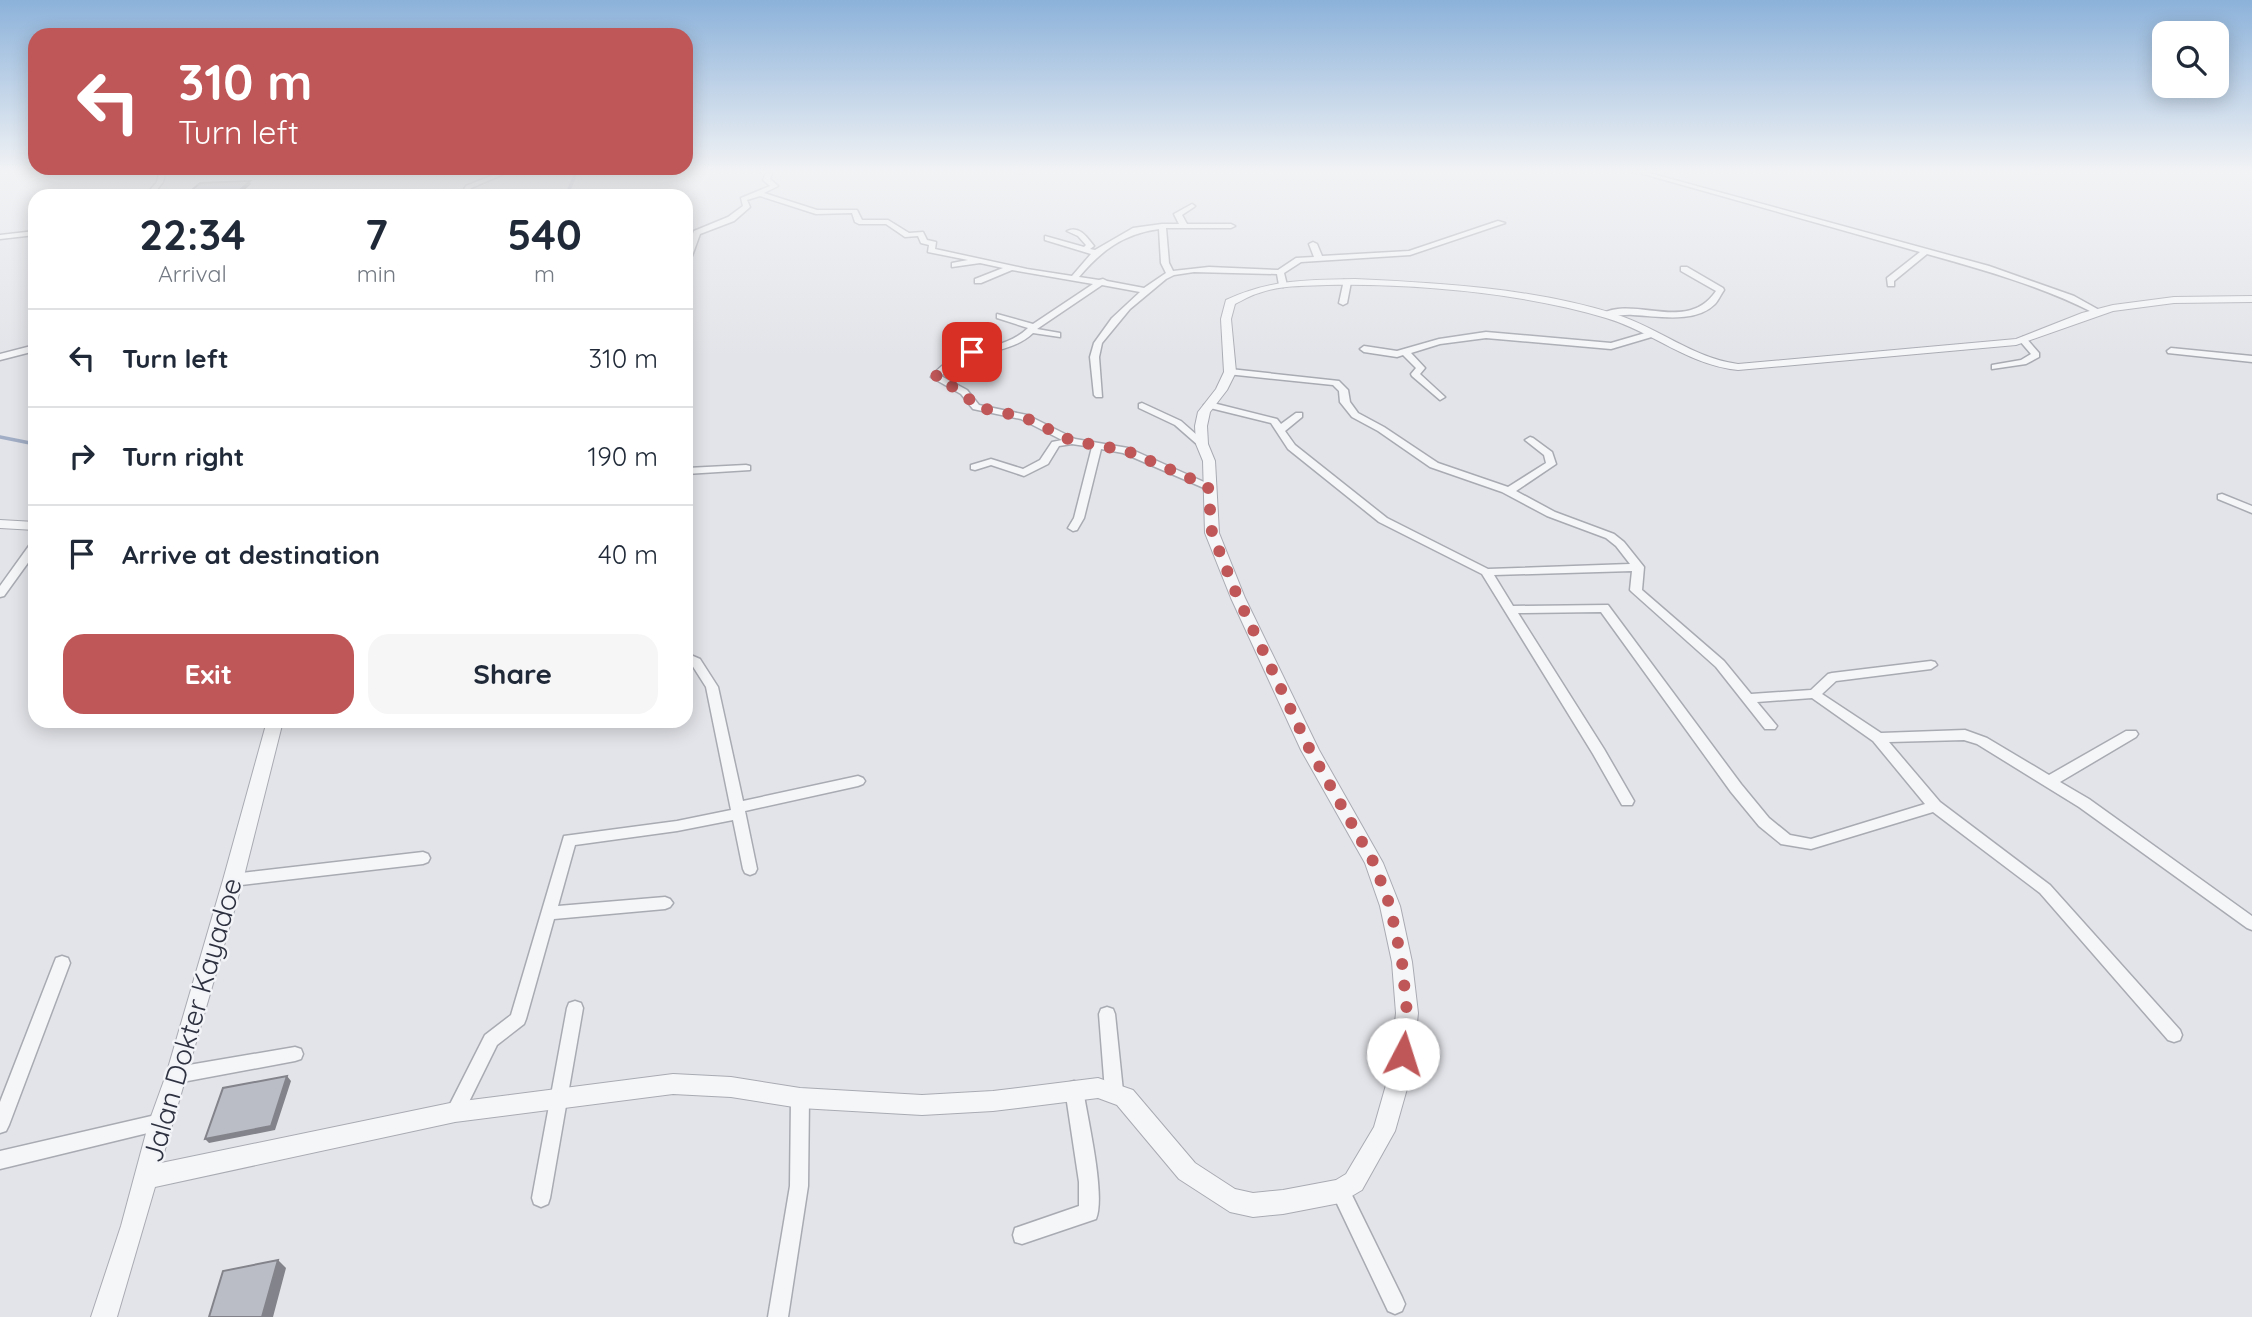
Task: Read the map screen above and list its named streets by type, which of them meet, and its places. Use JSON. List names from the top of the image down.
{
  "streets": {
    "street": ["Jalan Dokter Kayadoe"]
  },
  "page": {
    "turn": ["310 m", "Turn left"],
    "eta": [
      "22:34",
      "Arrival",
      "7",
      "min",
      "540",
      "m"
    ],
    "list": [
      {
        "name": "Turn left",
        "value": "310 m"
      },
      {
        "name": "Turn right",
        "value": "190 m"
      },
      {
        "name": "Arrive at destination",
        "value": "40 m"
      }
    ],
    "buttons": ["Exit", "Share"]
  }
}
